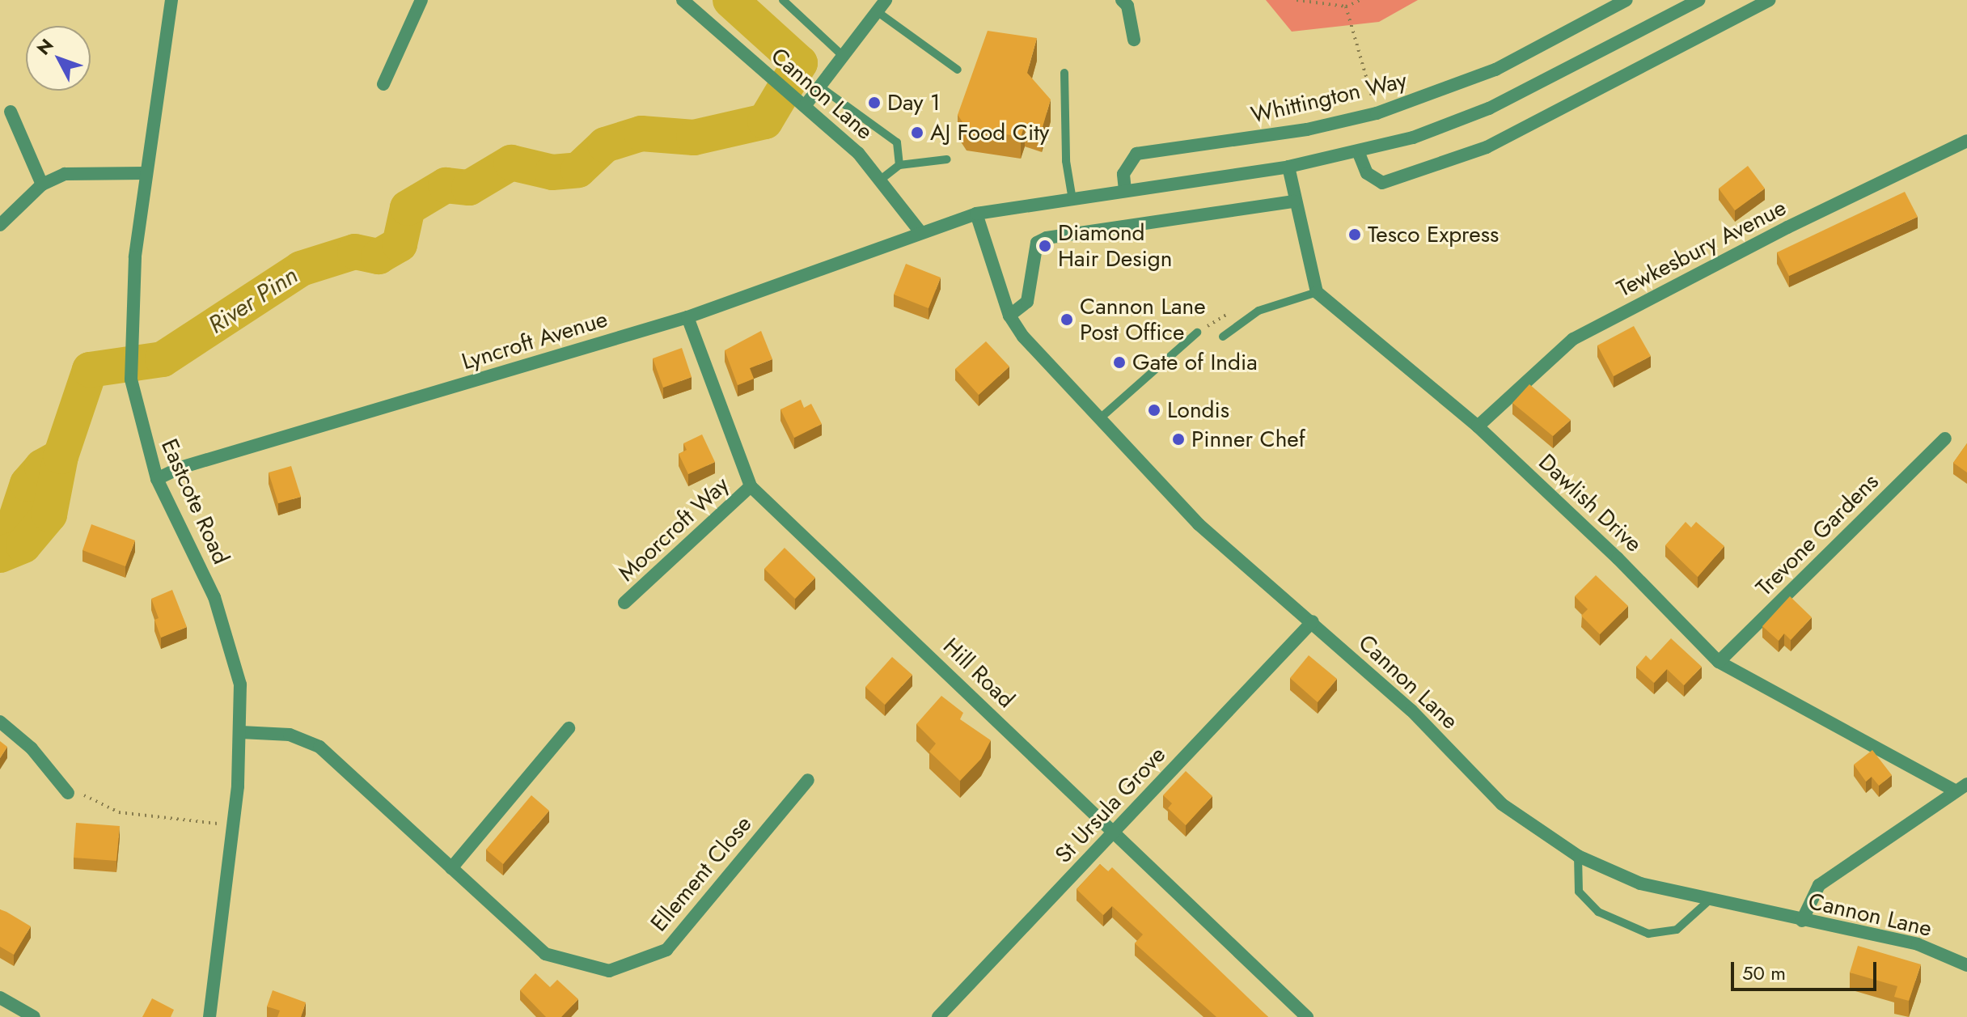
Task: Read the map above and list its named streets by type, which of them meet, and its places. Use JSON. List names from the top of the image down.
{
  "streets": {
    "street": [
      "Cannon Lane",
      "Whittington Way",
      "Tewkesbury Avenue",
      "Lyncroft Avenue",
      "Eastcote Road",
      "Dawlish Drive",
      "Moorcroft Way",
      "Trevone Gardens",
      "Hill Road",
      "St Ursula Grove",
      "Ellement Close"
    ]
  },
  "crossings": [
    ["Cannon Lane", "Lyncroft Avenue"],
    ["Cannon Lane", "St Ursula Grove"],
    ["Tewkesbury Avenue", "Dawlish Drive"],
    ["Lyncroft Avenue", "Eastcote Road"],
    ["Lyncroft Avenue", "Hill Road"],
    ["Eastcote Road", "Ellement Close"],
    ["Dawlish Drive", "Trevone Gardens"],
    ["Moorcroft Way", "Hill Road"],
    ["Hill Road", "St Ursula Grove"]
  ],
  "water": ["River Pinn"],
  "places": [
    "Day 1",
    "AJ Food City",
    "Tesco Express",
    "Diamond Hair Design",
    "Cannon Lane Post Office",
    "Gate of India",
    "Londis",
    "Pinner Chef"
  ],
  "scale_bar": "50 m",
  "north": "top left"
}
